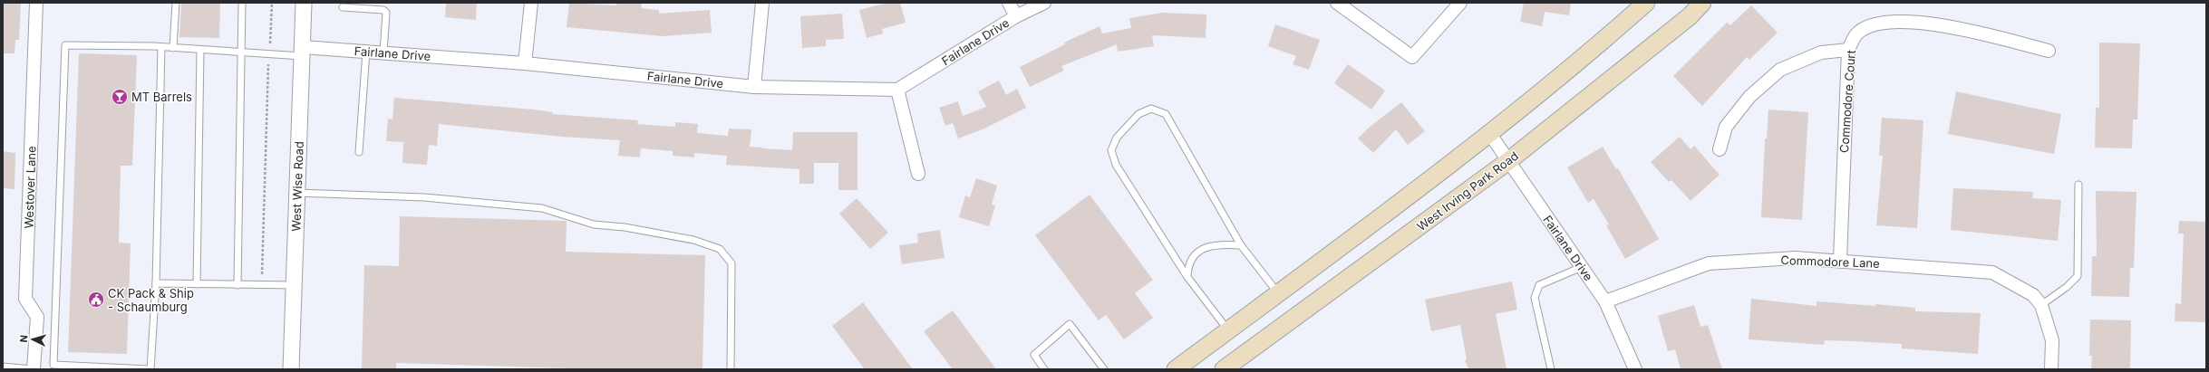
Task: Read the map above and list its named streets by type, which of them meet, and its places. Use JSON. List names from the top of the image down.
{
  "streets": {
    "main road": ["West Irving Park Road"],
    "street": [
      "Fairlane Drive",
      "Commodore Court",
      "West Wise Road",
      "Westover Lane",
      "Commodore Lane"
    ]
  },
  "crossings": [
    ["Fairlane Drive", "West Wise Road"],
    ["Fairlane Drive", "West Irving Park Road"],
    ["Fairlane Drive", "Commodore Lane"],
    ["Commodore Court", "Commodore Lane"]
  ],
  "places": {
    "bar": ["MT Barrels"],
    "public building": ["CK Pack & Ship - Schaumburg"]
  },
  "north": "left"
}
